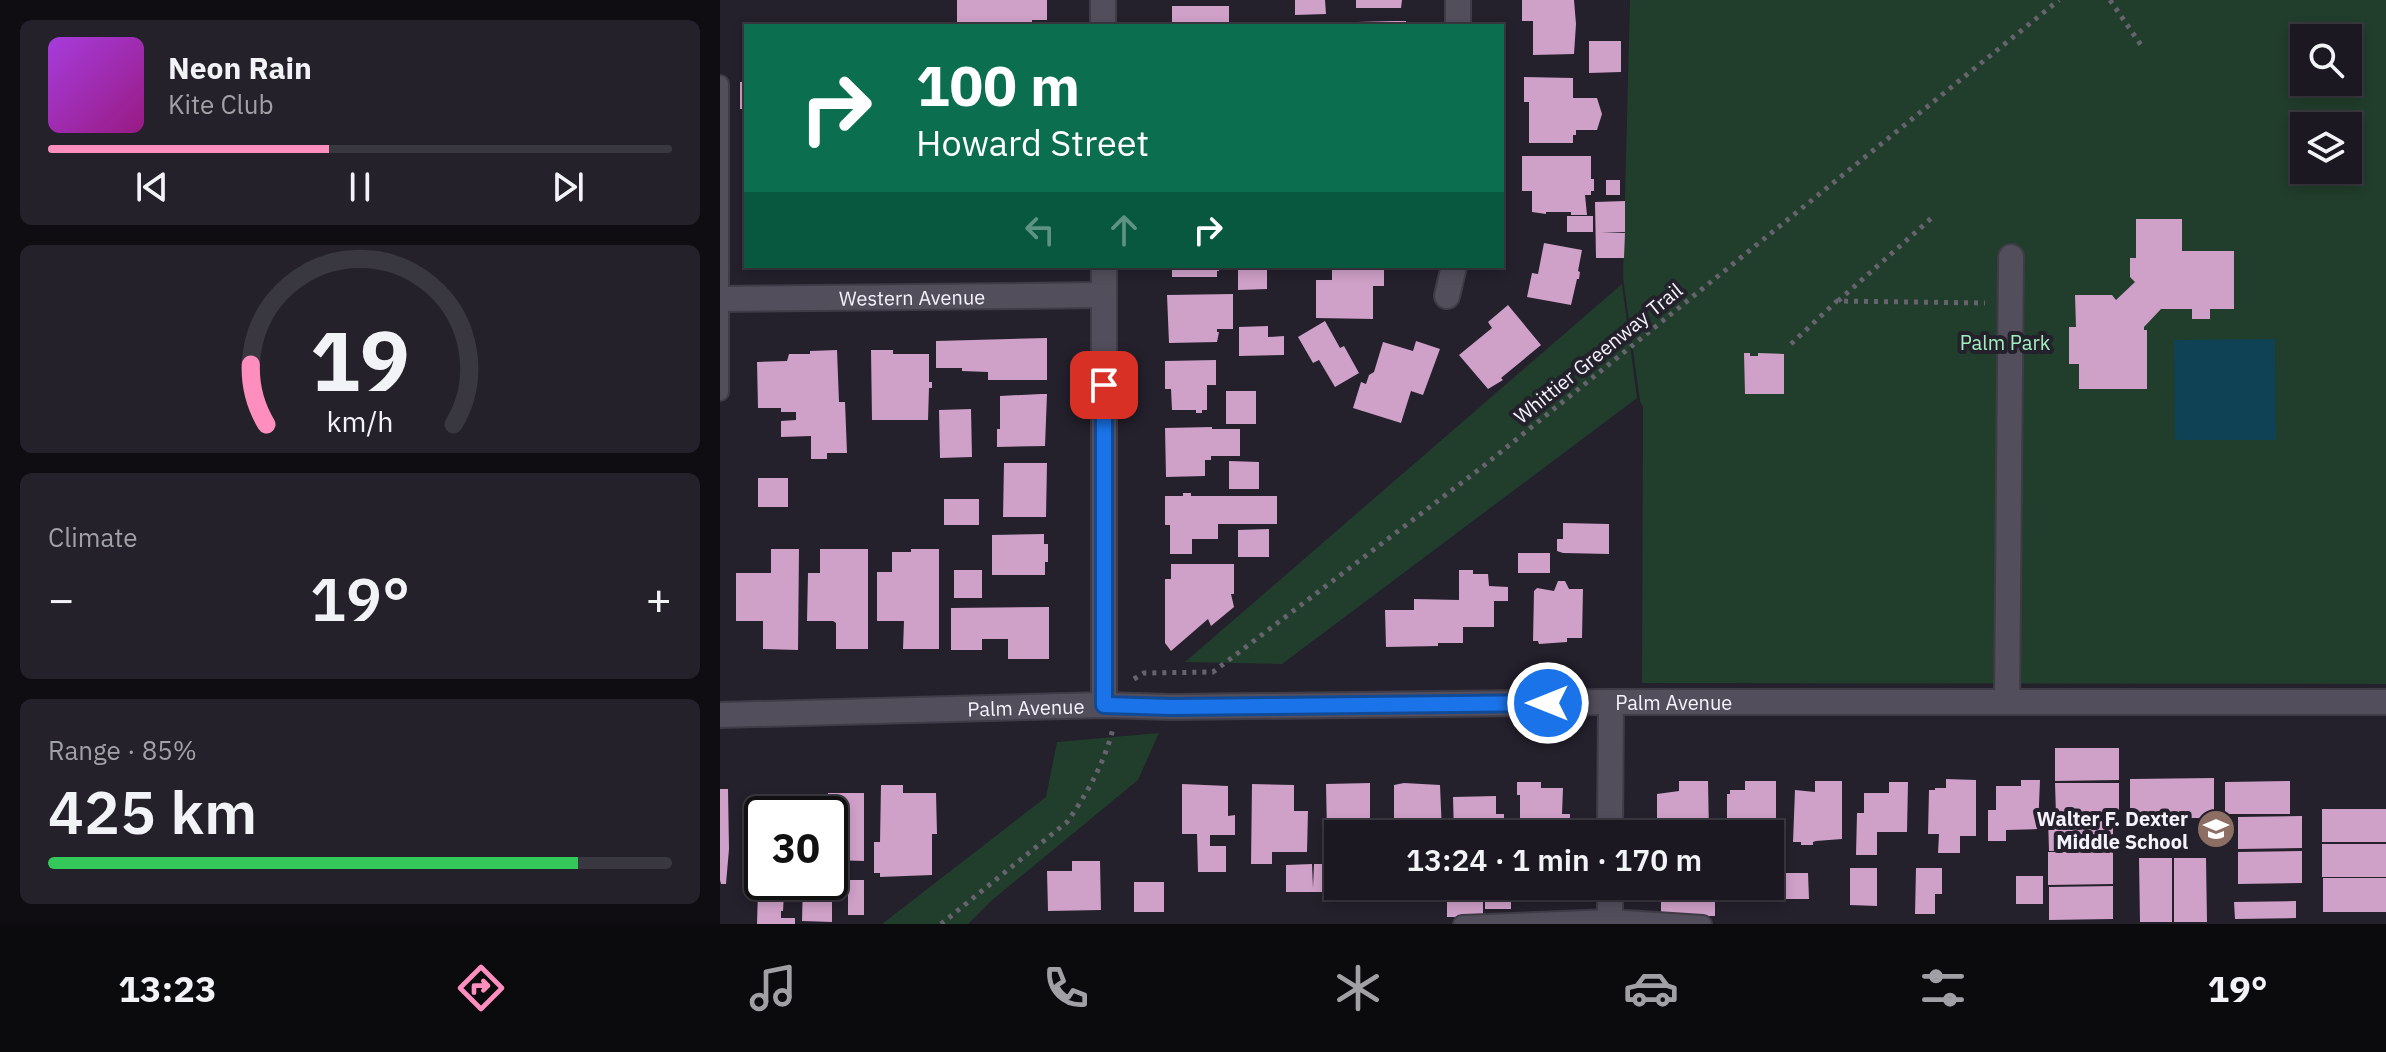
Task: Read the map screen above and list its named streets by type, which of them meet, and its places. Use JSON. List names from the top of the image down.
{
  "streets": {
    "street": ["Western Avenue", "Palm Avenue"],
    "path": ["Whittier Greenway Trail"]
  },
  "parks": ["Palm Park"],
  "places": {
    "school or university": ["Walter F. Dexter Middle School"]
  },
  "page": {
    "turn": ["100 m", "Howard Street"],
    "song": ["Neon Rain", "Kite Club"],
    "tile": [
      "Climate",
      ["Range · 85%", "425 km"]
    ],
    "heat": ["−", "19°", "+"],
    "limit": "30",
    "trip": "13:24 · 1 min · 170 m",
    "tabs": ["13:23", "19°"],
    "gauge": ["19", "km/h"]
  }
}
